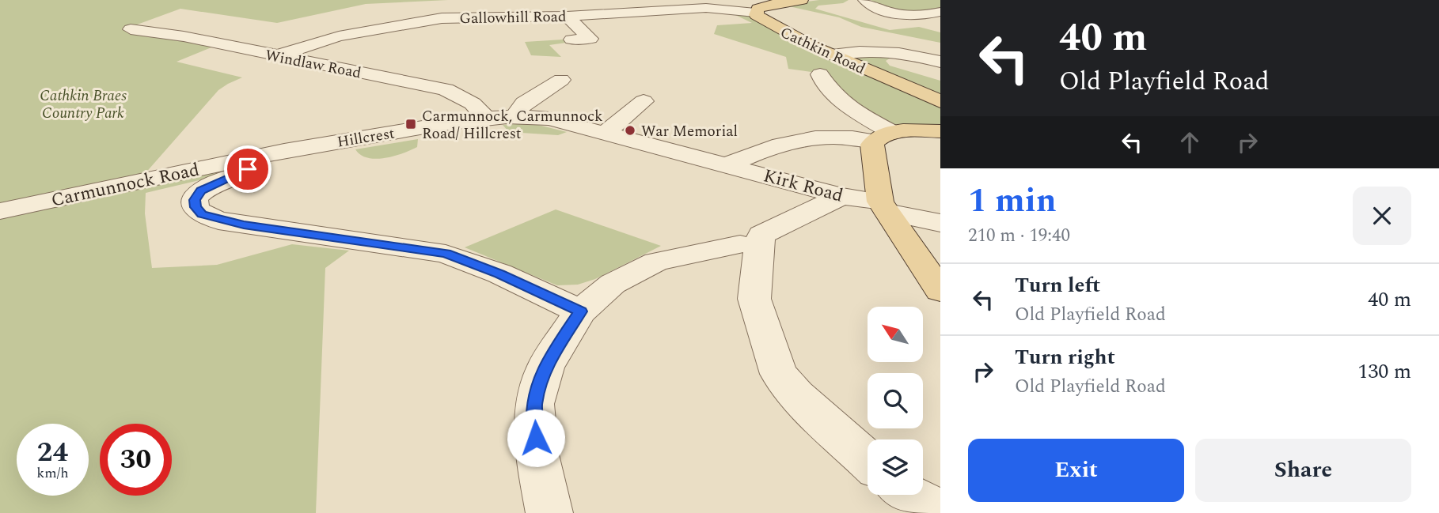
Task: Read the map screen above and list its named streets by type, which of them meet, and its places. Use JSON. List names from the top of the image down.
{
  "streets": {
    "main road": ["Cathkin Road"],
    "street": [
      "Gallowhill Road",
      "Windlaw Road",
      "Hillcrest",
      "Carmunnock Road",
      "Kirk Road"
    ]
  },
  "crossings": [
    ["Gallowhill Road", "Cathkin Road"],
    ["Gallowhill Road", "Windlaw Road"],
    ["Windlaw Road", "Hillcrest"],
    ["Hillcrest", "Carmunnock Road"],
    ["Hillcrest", "Kirk Road"]
  ],
  "parks": ["Cathkin Braes Country Park"],
  "places": {
    "transit": ["Carmunnock, Carmunnock Road/ Hillcrest"],
    "other": ["War Memorial"]
  },
  "north": "top left",
  "page": {
    "turn": ["40 m", "Old Playfield Road"],
    "heading": ["1 min", "210 m · 19:40"],
    "list": [
      {
        "name": "Turn left",
        "note": "Old Playfield Road",
        "value": "40 m"
      },
      {
        "name": "Turn right",
        "note": "Old Playfield Road",
        "value": "130 m"
      }
    ],
    "speed": "24 km/h",
    "limit": "30",
    "buttons": ["Exit", "Share"]
  }
}
